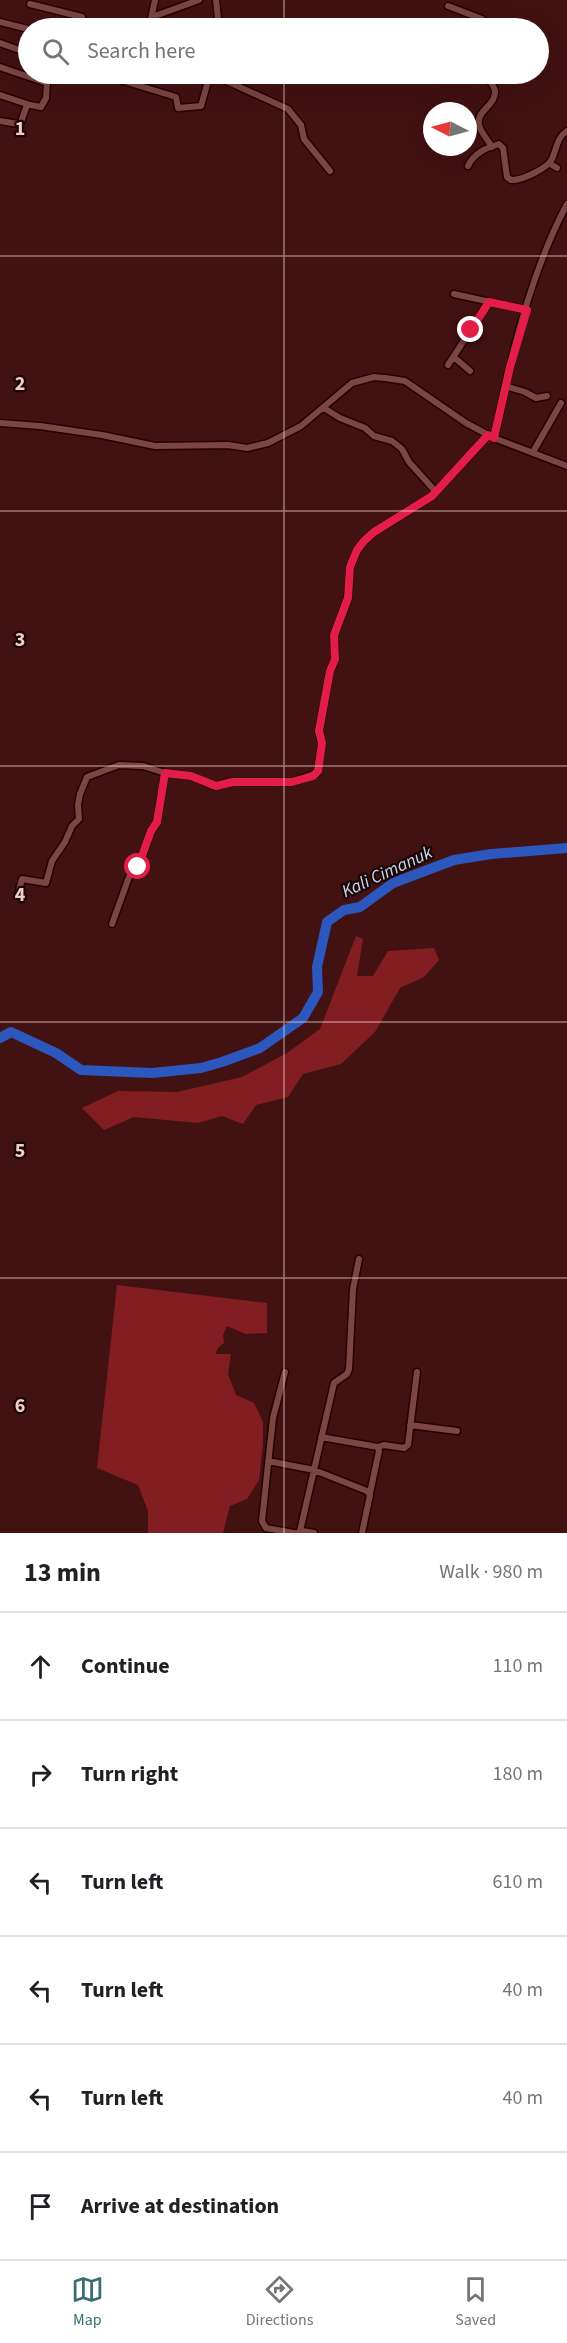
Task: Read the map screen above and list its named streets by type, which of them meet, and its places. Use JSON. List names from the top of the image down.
{
  "water": ["Kali Cimanuk"],
  "north": "left",
  "page": {
    "search": "Search here",
    "heading": ["13 min", "Walk · 980 m"],
    "list": [
      ["Continue", "110 m"],
      ["Turn right", "180 m"],
      ["Turn left", "610 m"],
      ["Turn left", "40 m"],
      ["Turn left", "40 m"],
      "Arrive at destination"
    ],
    "nav": ["Map", "Directions", "Saved"]
  },
  "grid": {
    "rows": [
      "1",
      "2",
      "3",
      "4",
      "5",
      "6"
    ]
  }
}
